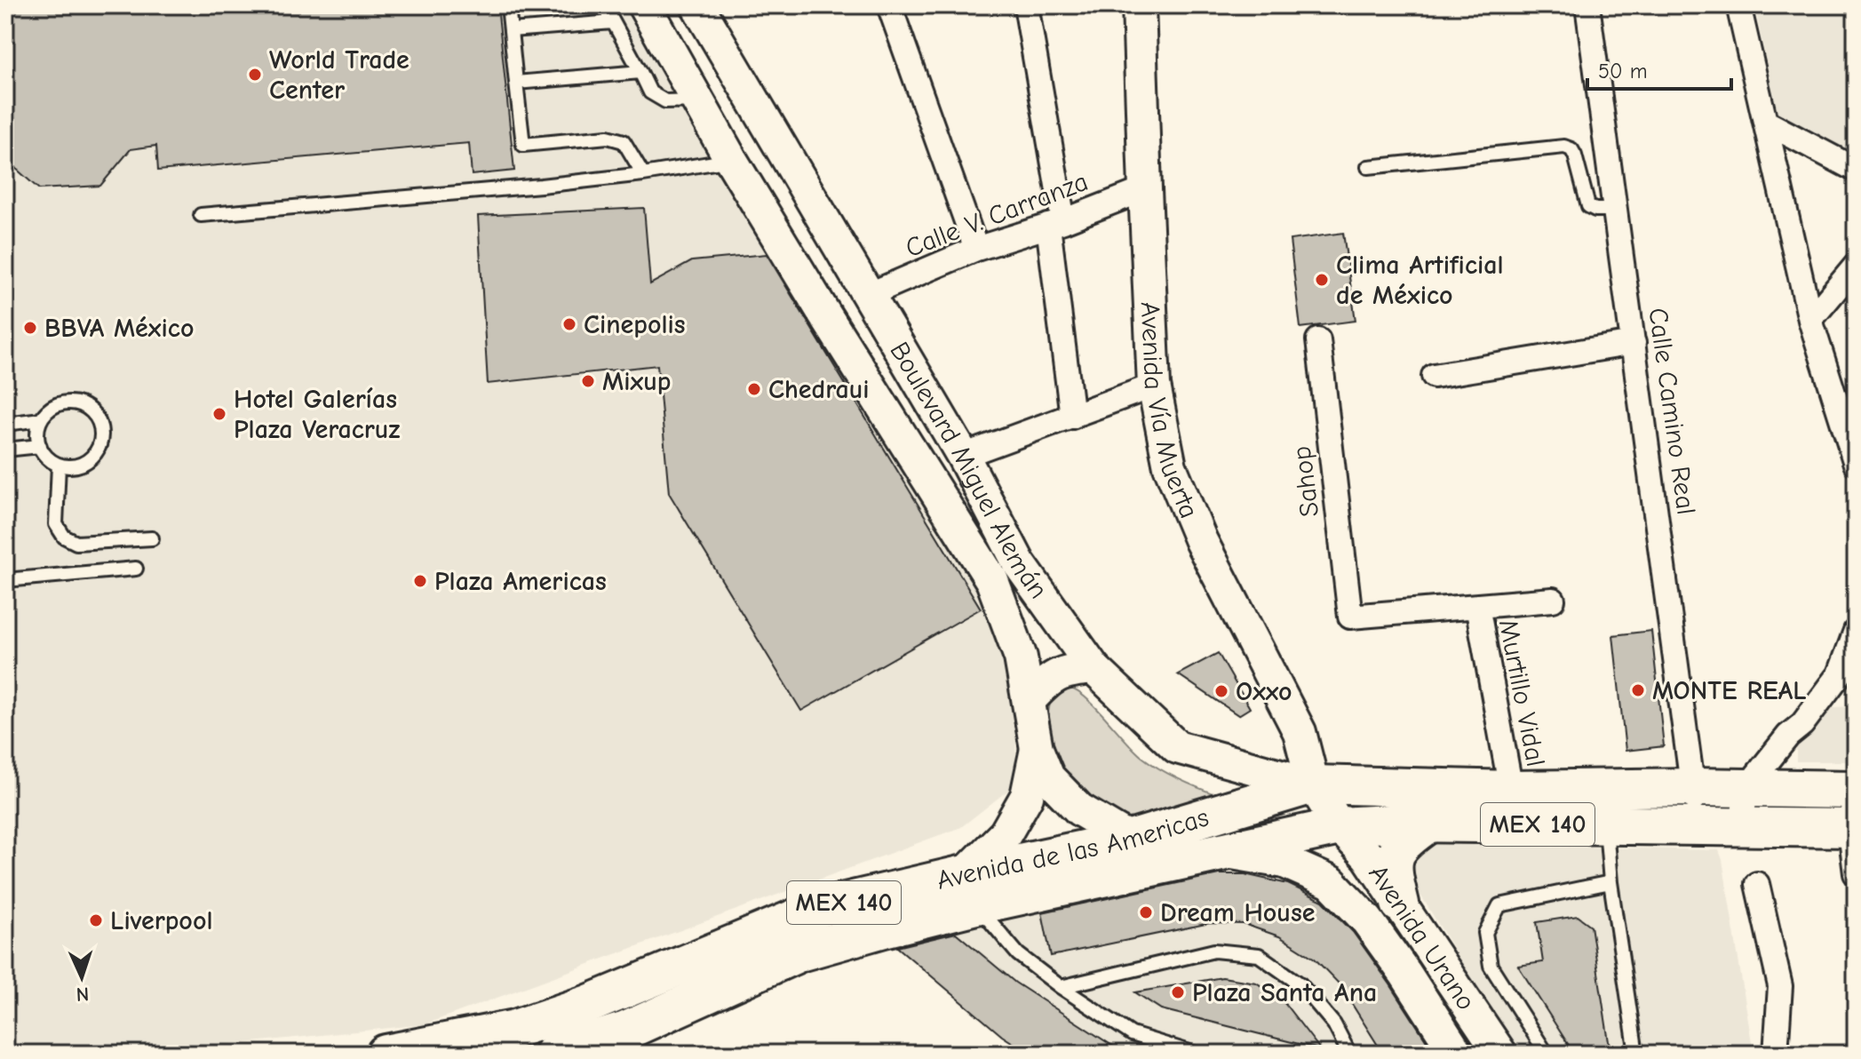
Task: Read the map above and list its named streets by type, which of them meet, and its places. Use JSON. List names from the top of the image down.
{
  "streets": {
    "main road": [
      "Avenida Vía Muerta",
      "Boulevard Miguel Alemán",
      "MEX 140",
      "Avenida de las Americas",
      "Avenida Urano"
    ],
    "street": [
      "Calle V. Carranza",
      "Calle Camino Real",
      "Sahop",
      "Murtillo Vidal"
    ]
  },
  "crossings": [
    ["Calle V. Carranza", "Avenida Vía Muerta"],
    ["Calle V. Carranza", "Boulevard Miguel Alemán"],
    ["Avenida Vía Muerta", "Boulevard Miguel Alemán"],
    ["Avenida Vía Muerta", "MEX 140"],
    ["Avenida Vía Muerta", "Avenida de las Americas"],
    ["Calle Camino Real", "MEX 140"],
    ["Boulevard Miguel Alemán", "MEX 140"],
    ["Boulevard Miguel Alemán", "Avenida de las Americas"],
    ["Boulevard Miguel Alemán", "Avenida Urano"],
    ["Sahop", "Murtillo Vidal"],
    ["Murtillo Vidal", "MEX 140"],
    ["MEX 140", "Avenida de las Americas"],
    ["MEX 140", "Avenida Urano"],
    ["Avenida de las Americas", "Avenida Urano"]
  ],
  "places": [
    "World Trade Center",
    "Clima Artificial de México",
    "Cinepolis",
    "BBVA México",
    "Mixup",
    "Chedraui",
    "Hotel Galerías Plaza Veracruz",
    "Plaza Americas",
    "MONTE REAL",
    "Oxxo",
    "Dream House",
    "Liverpool",
    "Plaza Santa Ana"
  ],
  "scale_bar": "50 m",
  "north": "bottom"
}
